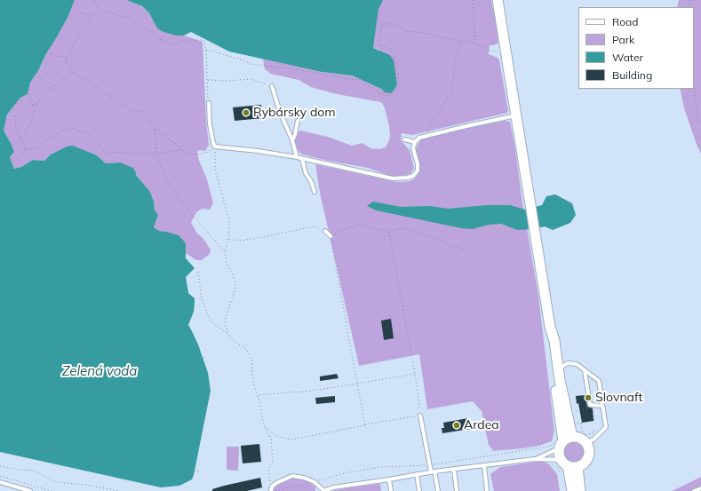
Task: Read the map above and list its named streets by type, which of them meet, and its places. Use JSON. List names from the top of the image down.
{
  "water": ["Zelená voda"],
  "places": ["Rybársky dom", "Slovnaft", "Ardea"],
  "legend": [
    "Road",
    "Park",
    "Water",
    "Building"
  ]
}
